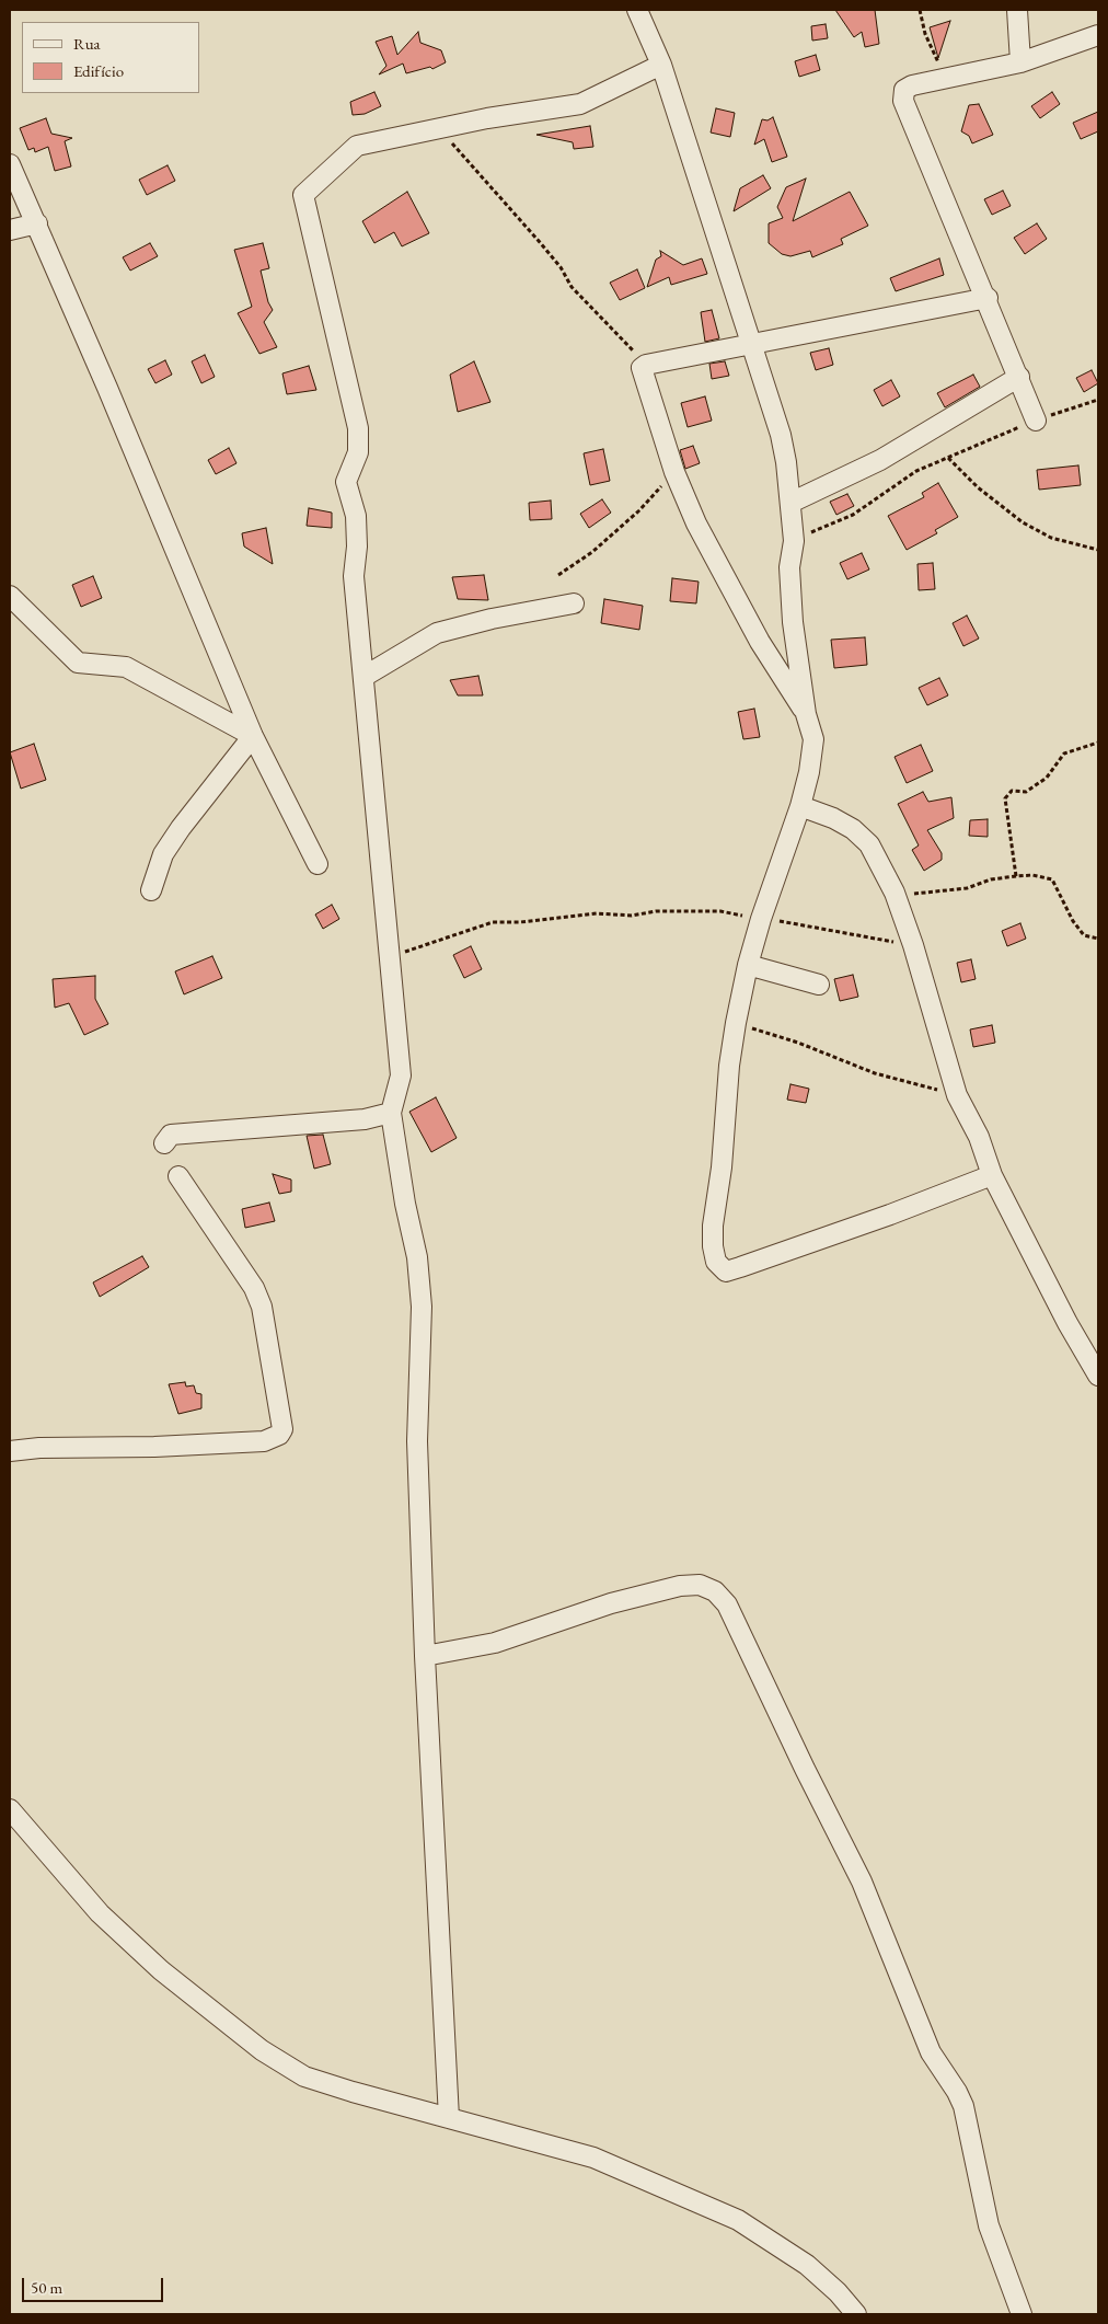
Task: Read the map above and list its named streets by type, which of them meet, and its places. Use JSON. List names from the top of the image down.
{
  "legend": ["Rua", "Edifício"],
  "scale_bar": "50 m"
}
